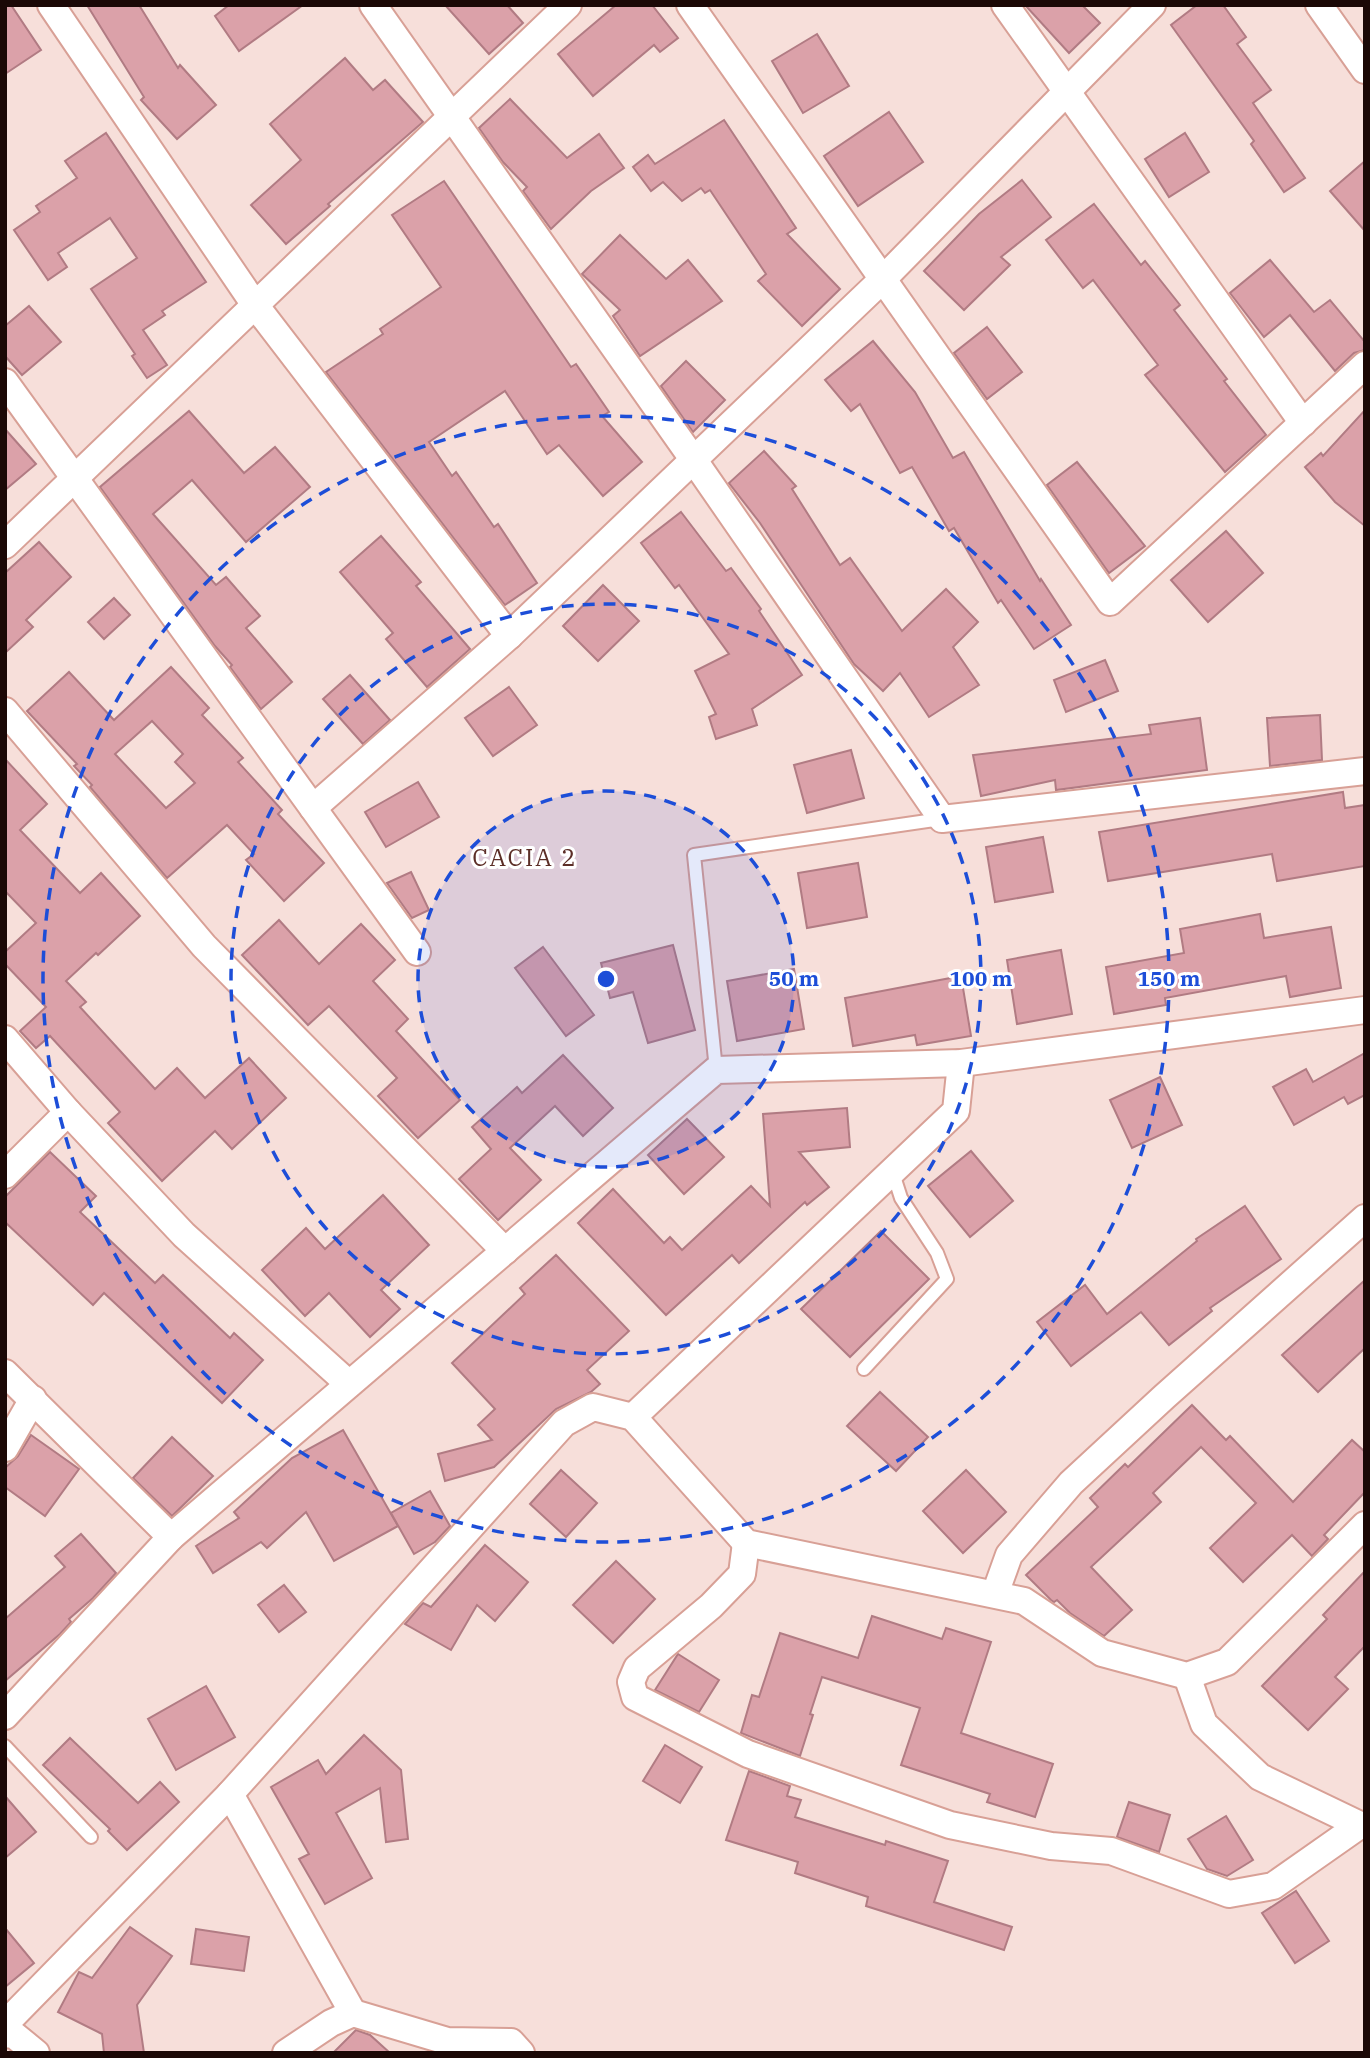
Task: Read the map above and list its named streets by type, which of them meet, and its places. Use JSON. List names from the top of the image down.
{
  "districts": ["CACIA 2"],
  "rings": ["50 m", "100 m", "150 m"]
}
